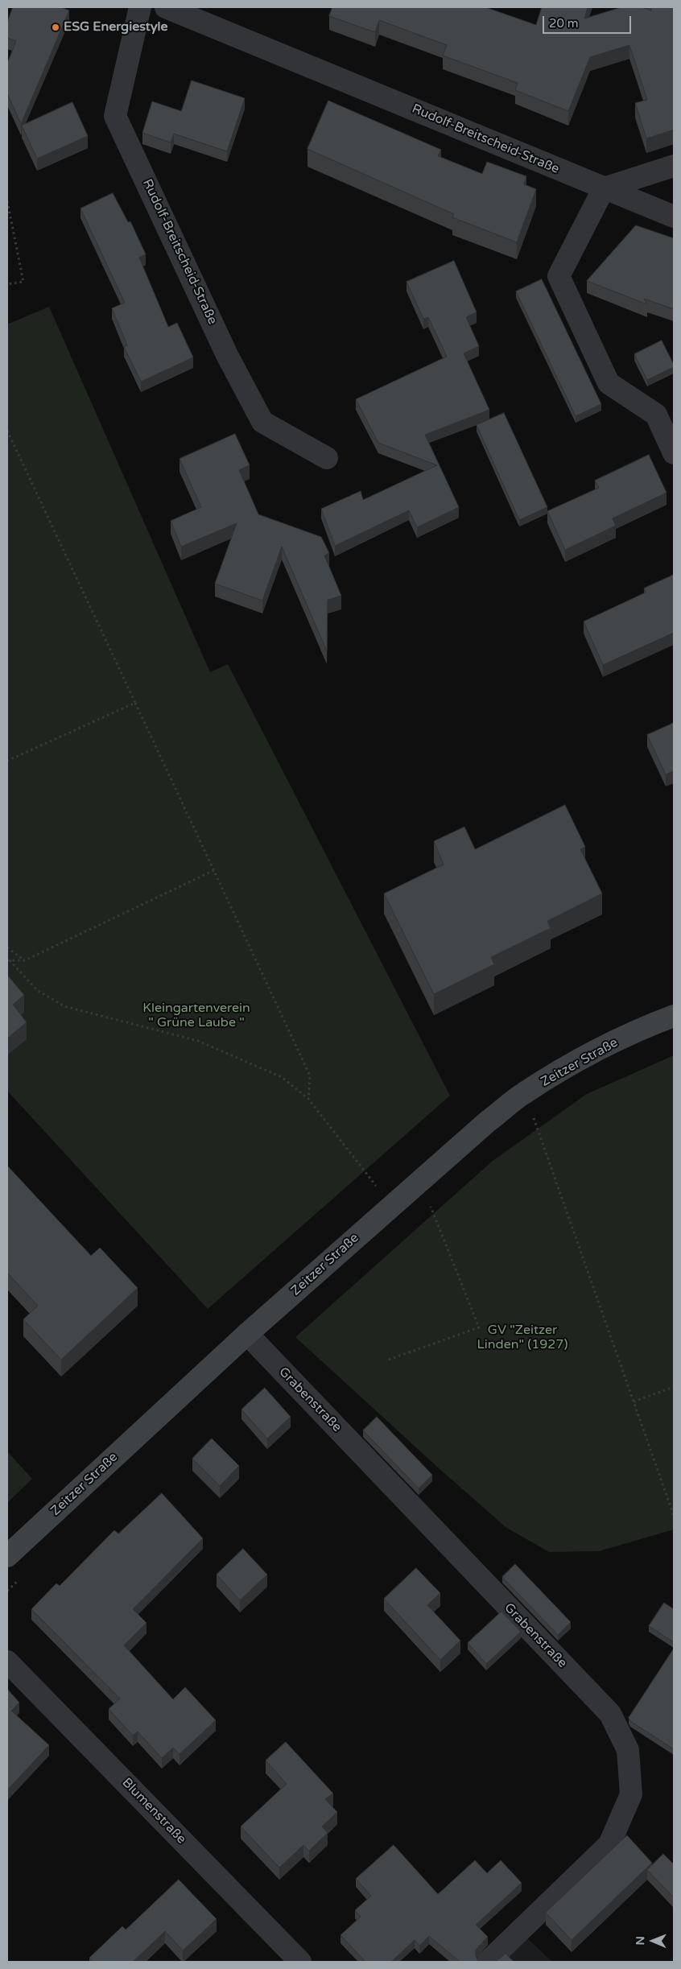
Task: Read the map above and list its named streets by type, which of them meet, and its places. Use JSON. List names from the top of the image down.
{
  "streets": {
    "main road": ["Zeitzer Straße"],
    "street": ["Rudolf-Breitscheid-Straße", "Grabenstraße", "Blumenstraße"]
  },
  "crossings": [
    ["Zeitzer Straße", "Grabenstraße"]
  ],
  "parks": ["Kleingartenverein \" Grüne Laube \"", "GV \"Zeitzer Linden\" (1927)"],
  "places": ["ESG Energiestyle"],
  "scale_bar": "20 m",
  "north": "left"
}
